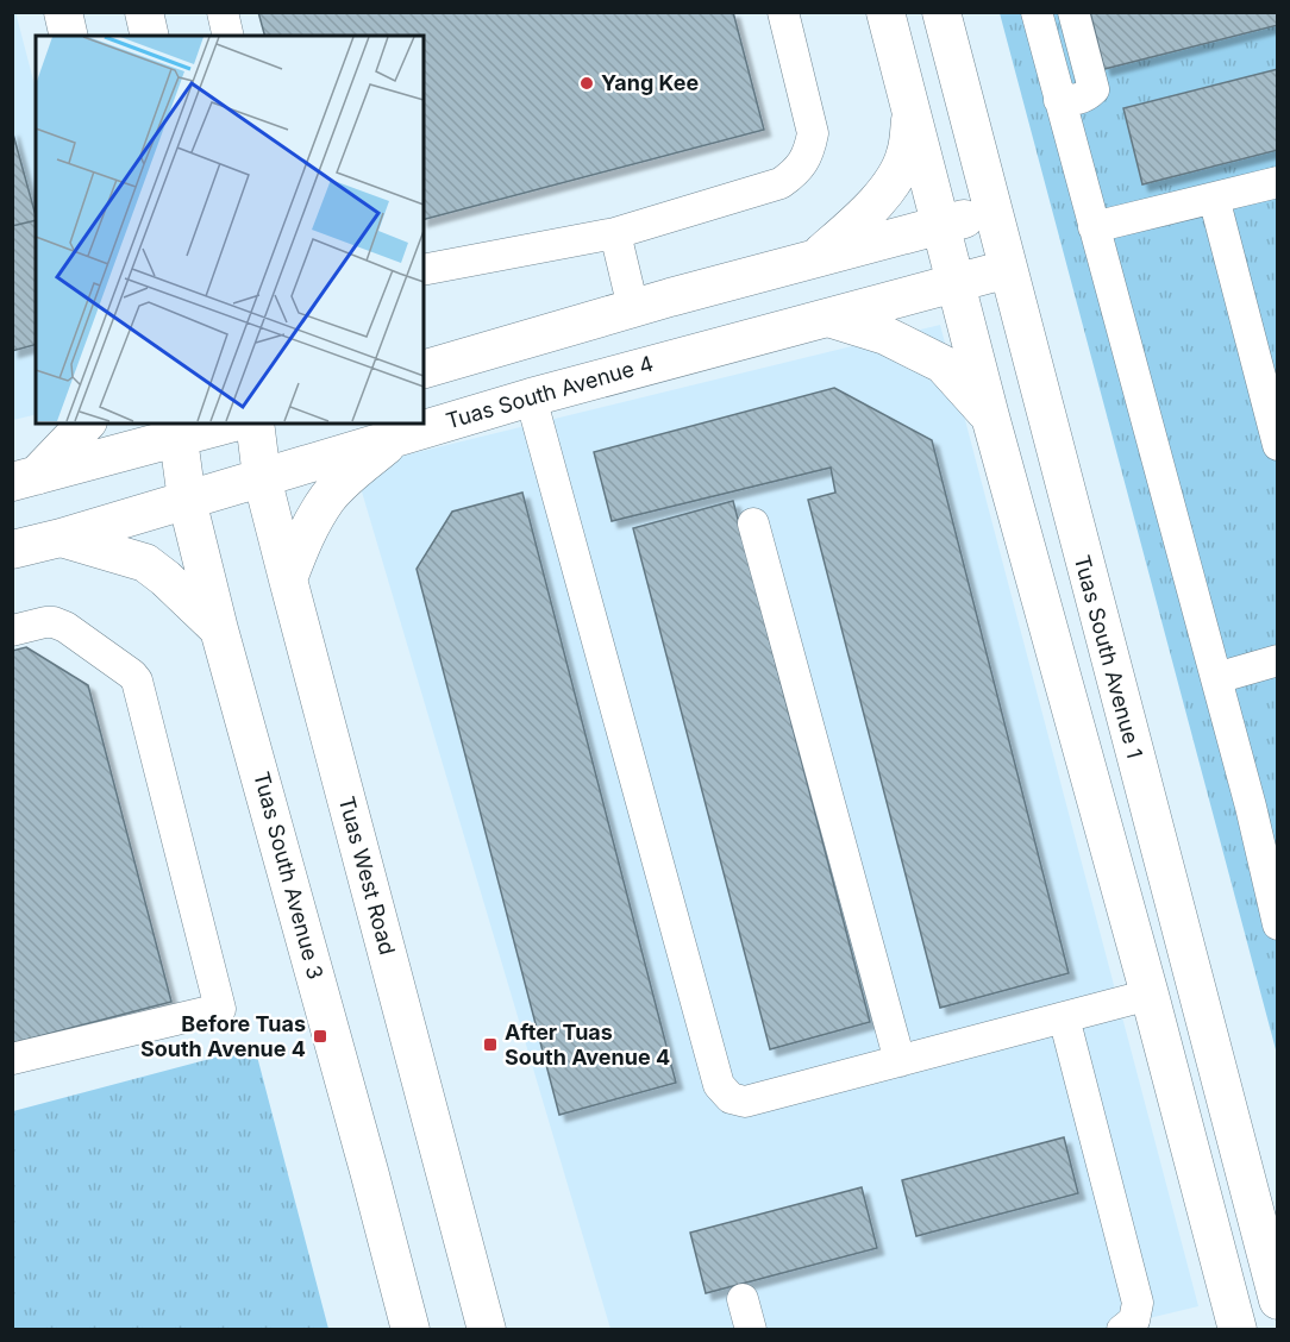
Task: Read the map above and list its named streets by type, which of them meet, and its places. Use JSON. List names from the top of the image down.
{
  "streets": {
    "main road": [
      "Tuas South Avenue 4",
      "Tuas South Avenue 1",
      "Tuas South Avenue 3",
      "Tuas West Road"
    ]
  },
  "crossings": [
    ["Tuas South Avenue 4", "Tuas South Avenue 1"],
    ["Tuas South Avenue 4", "Tuas South Avenue 3"],
    ["Tuas South Avenue 4", "Tuas West Road"]
  ],
  "places": {
    "other": ["Yang Kee"],
    "transit": ["Before Tuas South Avenue 4", "After Tuas South Avenue 4"]
  }
}
